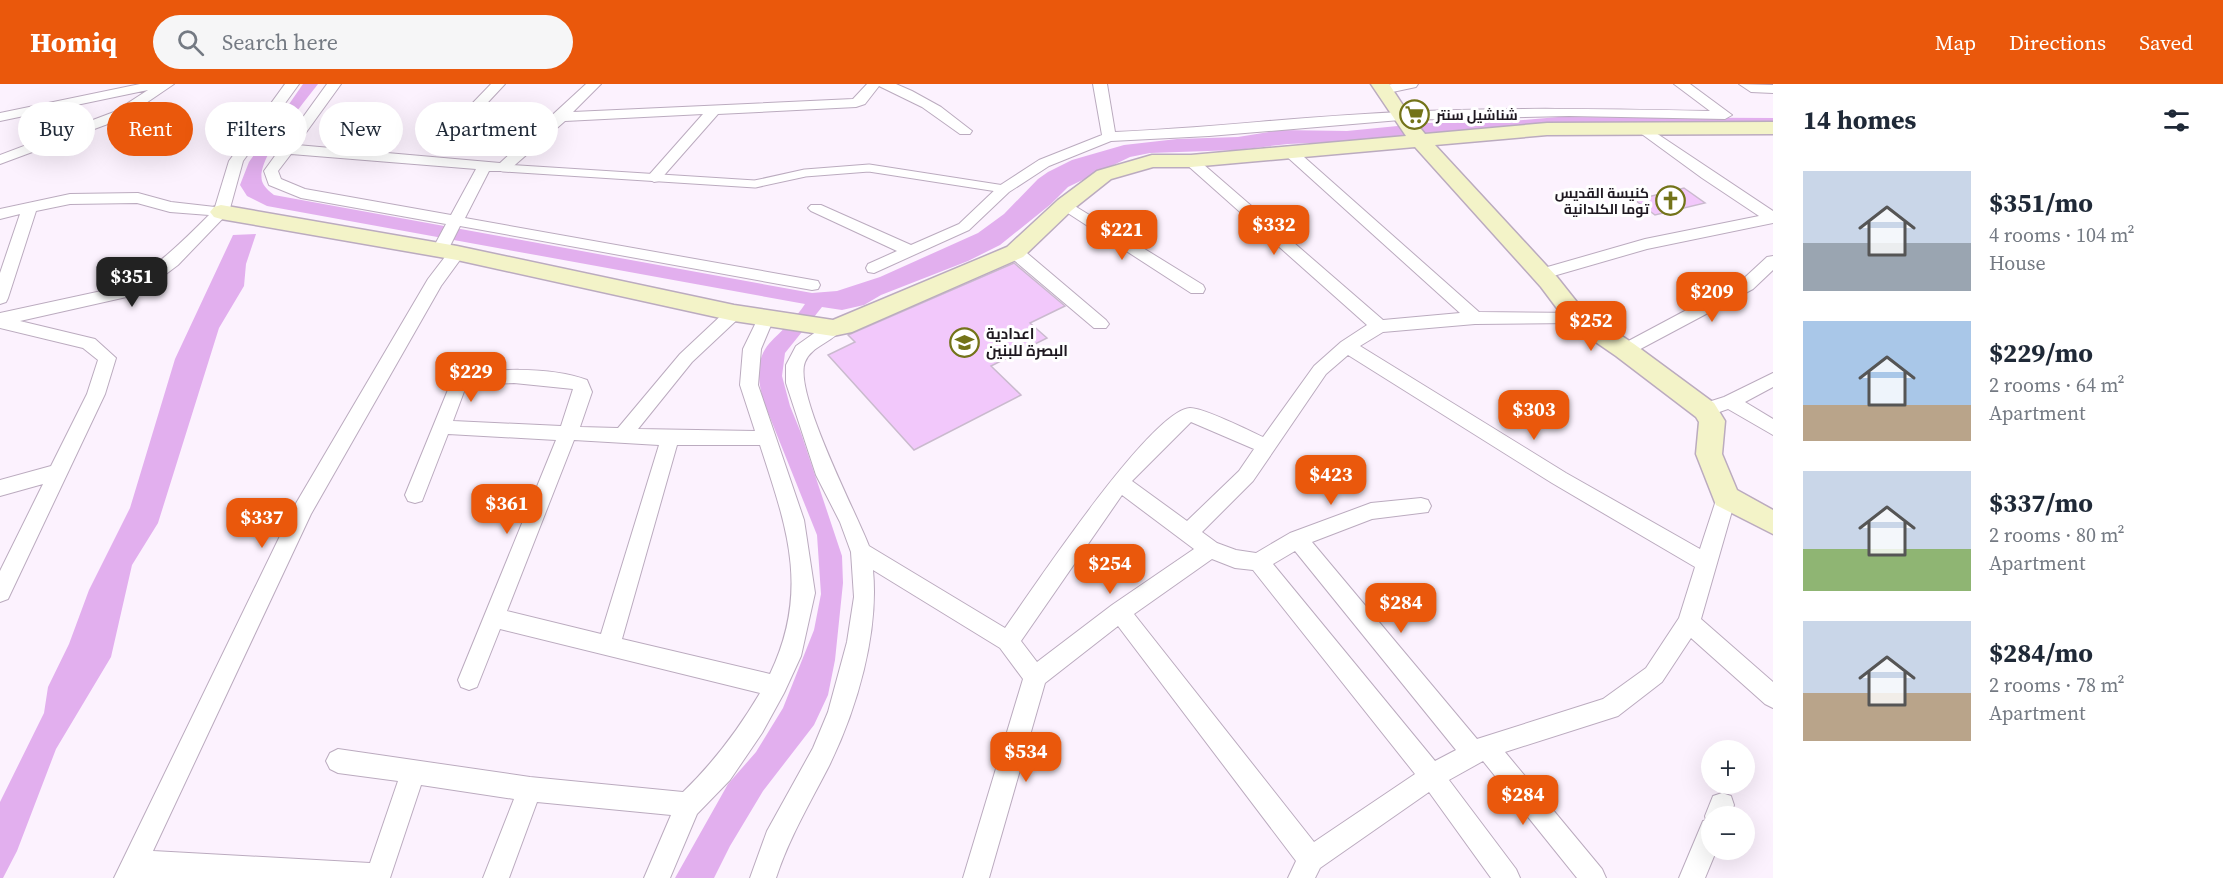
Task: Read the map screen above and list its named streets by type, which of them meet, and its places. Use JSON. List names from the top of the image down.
{
  "places": {
    "supermarket": ["شناشيل سنتر"],
    "church": ["كنيسة القديس توما الكلدانية"],
    "school or university": ["اعدادية البصرة للبنين"]
  },
  "page": {
    "header": "Homiq",
    "search": "Search here",
    "nav": ["Map", "Directions", "Saved"],
    "heading": "14 homes",
    "chip": [
      "Buy",
      "Rent",
      "Filters",
      "New",
      "Apartment"
    ],
    "list": [
      {
        "name": "$351/mo",
        "note": "4 rooms · 104 m² · House"
      },
      {
        "name": "$229/mo",
        "note": "2 rooms · 64 m² · Apartment"
      },
      {
        "name": "$337/mo",
        "note": "2 rooms · 80 m² · Apartment"
      },
      {
        "name": "$284/mo",
        "note": "2 rooms · 78 m² · Apartment"
      }
    ],
    "price": [
      "$332",
      "$221",
      "$351",
      "$209",
      "$252",
      "$229",
      "$303",
      "$423",
      "$361",
      "$337",
      "$254",
      "$284",
      "$534",
      "$284"
    ],
    "map_buttons": ["+", "−"]
  }
}
